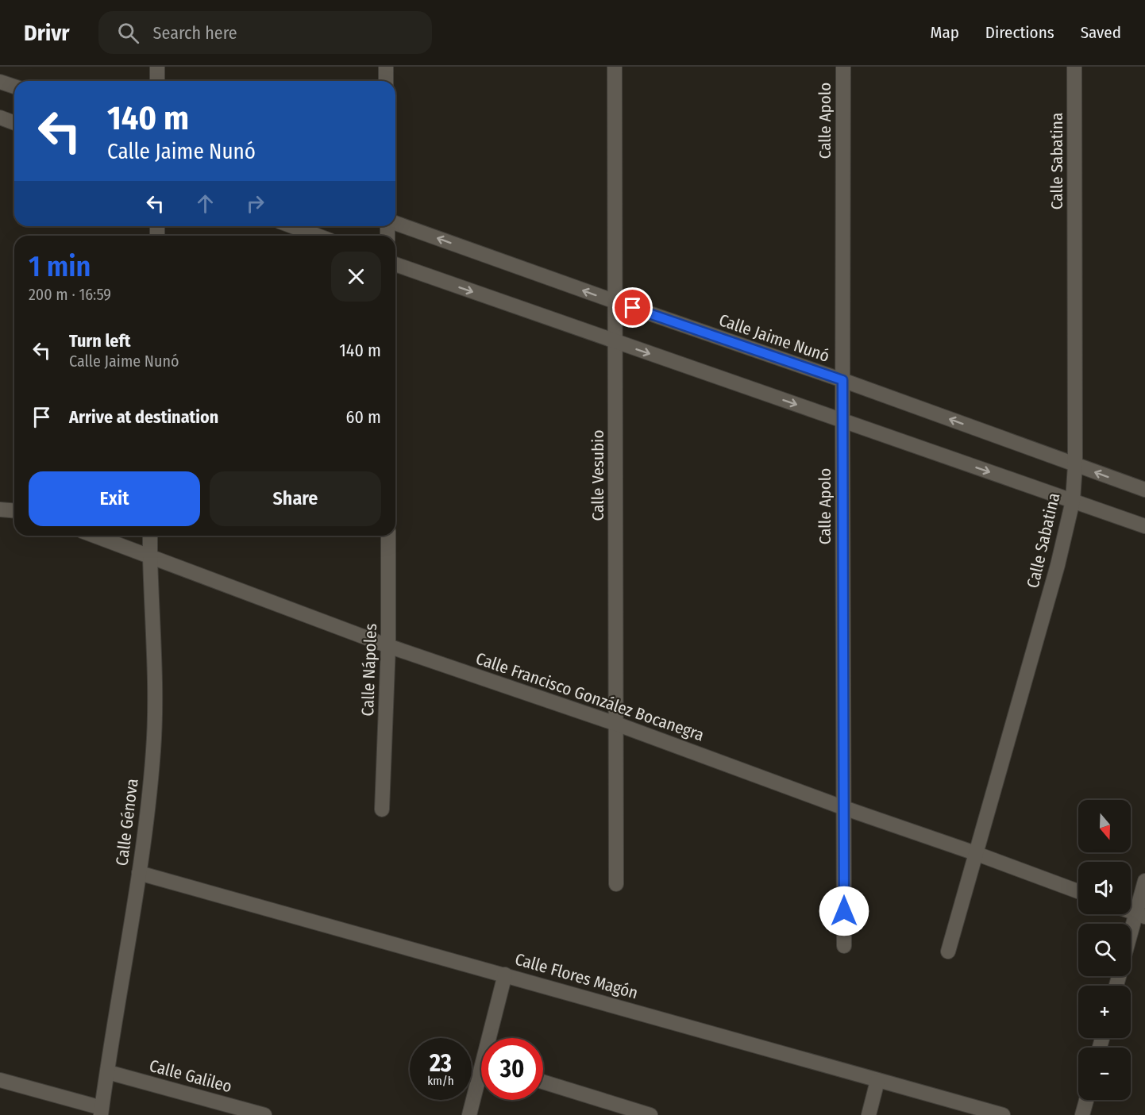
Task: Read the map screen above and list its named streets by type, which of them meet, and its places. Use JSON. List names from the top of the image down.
{
  "streets": {
    "street": [
      "Calle Apolo",
      "Calle Sabatina",
      "Calle Jaime Nunó",
      "Calle Vesubio",
      "Calle Nápoles",
      "Calle Francisco González Bocanegra",
      "Calle Génova",
      "Calle Flores Magón",
      "Calle Galileo"
    ]
  },
  "crossings": [
    ["Calle Apolo", "Calle Jaime Nunó"],
    ["Calle Apolo", "Calle Francisco González Bocanegra"],
    ["Calle Sabatina", "Calle Jaime Nunó"],
    ["Calle Sabatina", "Calle Francisco González Bocanegra"],
    ["Calle Jaime Nunó", "Calle Vesubio"],
    ["Calle Vesubio", "Calle Francisco González Bocanegra"],
    ["Calle Nápoles", "Calle Francisco González Bocanegra"],
    ["Calle Francisco González Bocanegra", "Calle Génova"],
    ["Calle Génova", "Calle Flores Magón"],
    ["Calle Génova", "Calle Galileo"]
  ],
  "north": "bottom",
  "page": {
    "header": "Drivr",
    "search": "Search here",
    "nav": ["Map", "Directions", "Saved"],
    "turn": ["140 m", "Calle Jaime Nunó"],
    "heading": ["1 min", "200 m · 16:59"],
    "list": [
      {
        "name": "Turn left",
        "note": "Calle Jaime Nunó",
        "value": "140 m"
      },
      {
        "name": "Arrive at destination",
        "value": "60 m"
      }
    ],
    "buttons": ["Exit", "Share"],
    "map_buttons": ["+", "−"],
    "speed": "23 km/h",
    "limit": "30"
  }
}
